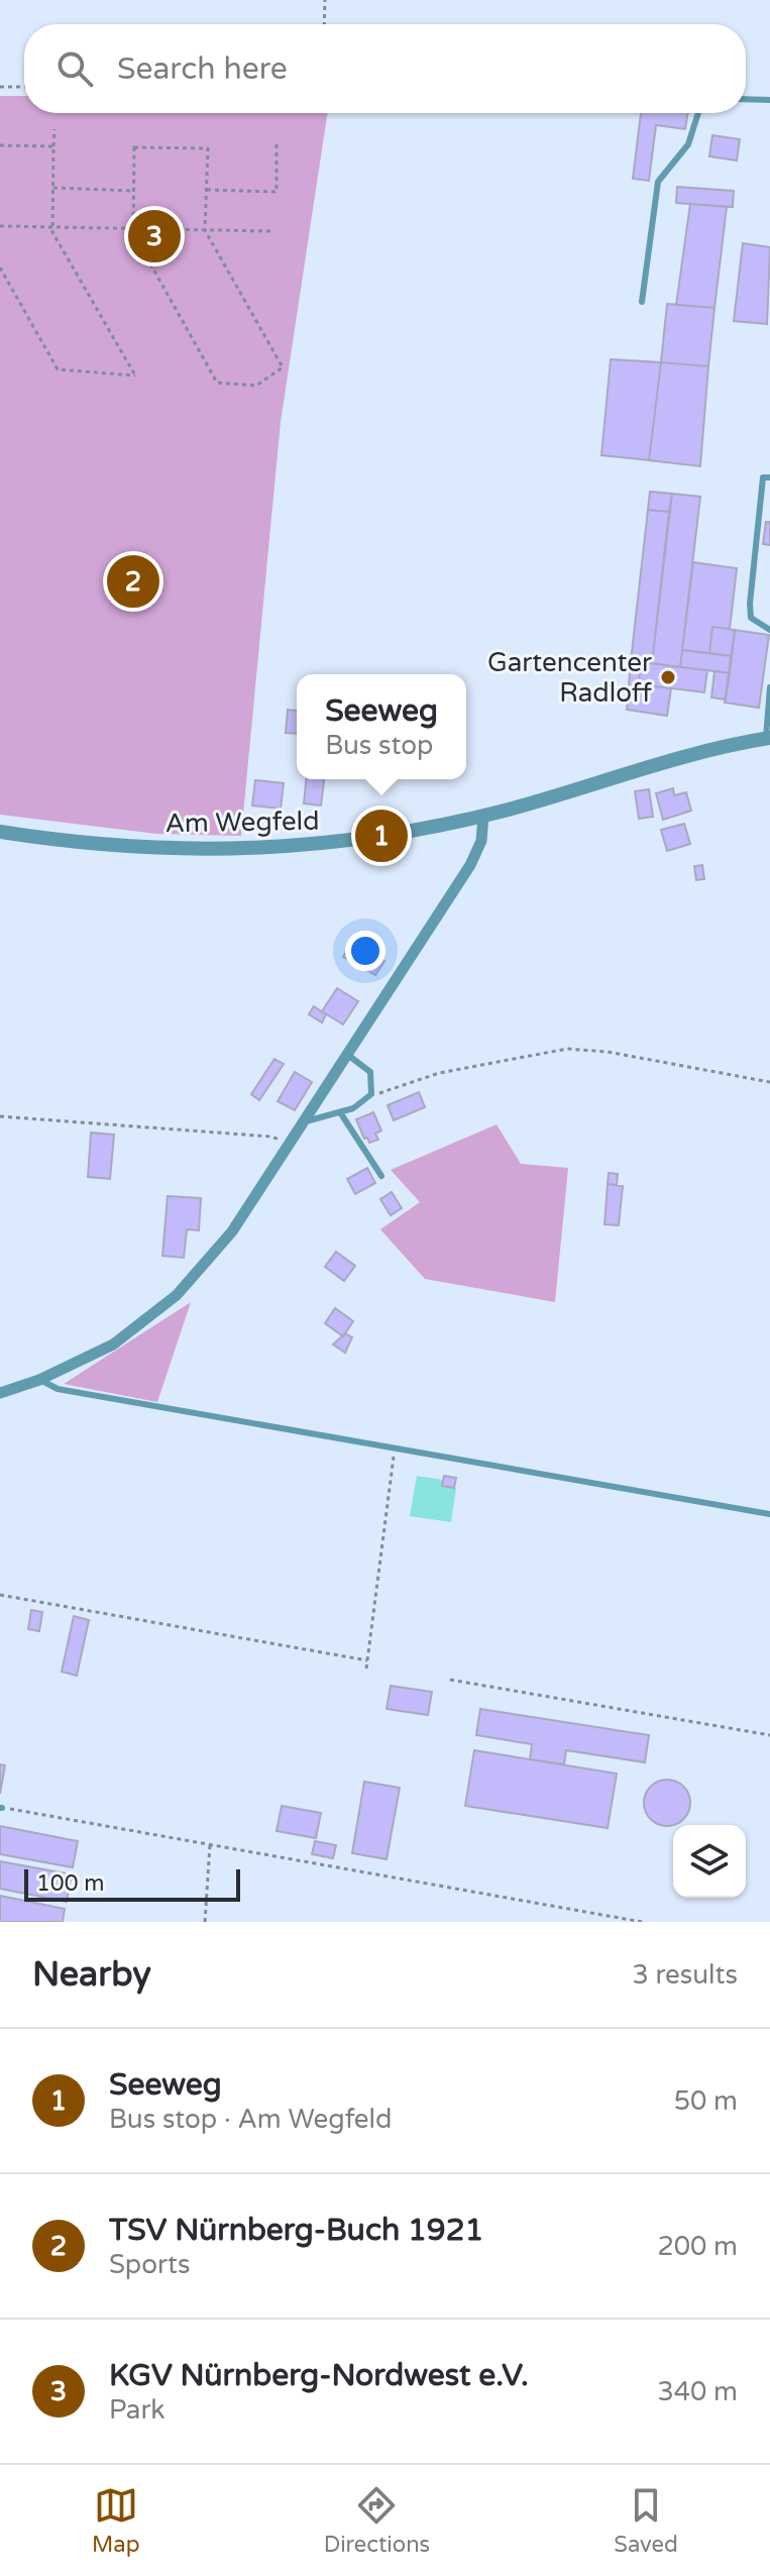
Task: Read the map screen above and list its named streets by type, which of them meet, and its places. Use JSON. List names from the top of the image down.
{
  "streets": {
    "street": ["Am Wegfeld"]
  },
  "places": ["Gartencenter Radloff"],
  "scale_bar": "100 m",
  "page": {
    "search": "Search here",
    "pins": ["3", "2", "1"],
    "popup": ["Seeweg", "Bus stop"],
    "scale": "100 m",
    "heading": ["Nearby", "3 results"],
    "list": [
      {
        "mark": "1",
        "name": "Seeweg",
        "note": "Bus stop · Am Wegfeld",
        "value": "50 m"
      },
      {
        "mark": "2",
        "name": "TSV Nürnberg-Buch 1921",
        "note": "Sports",
        "value": "200 m"
      },
      {
        "mark": "3",
        "name": "KGV Nürnberg-Nordwest e.V.",
        "note": "Park",
        "value": "340 m"
      }
    ],
    "nav": ["Map", "Directions", "Saved"]
  }
}
